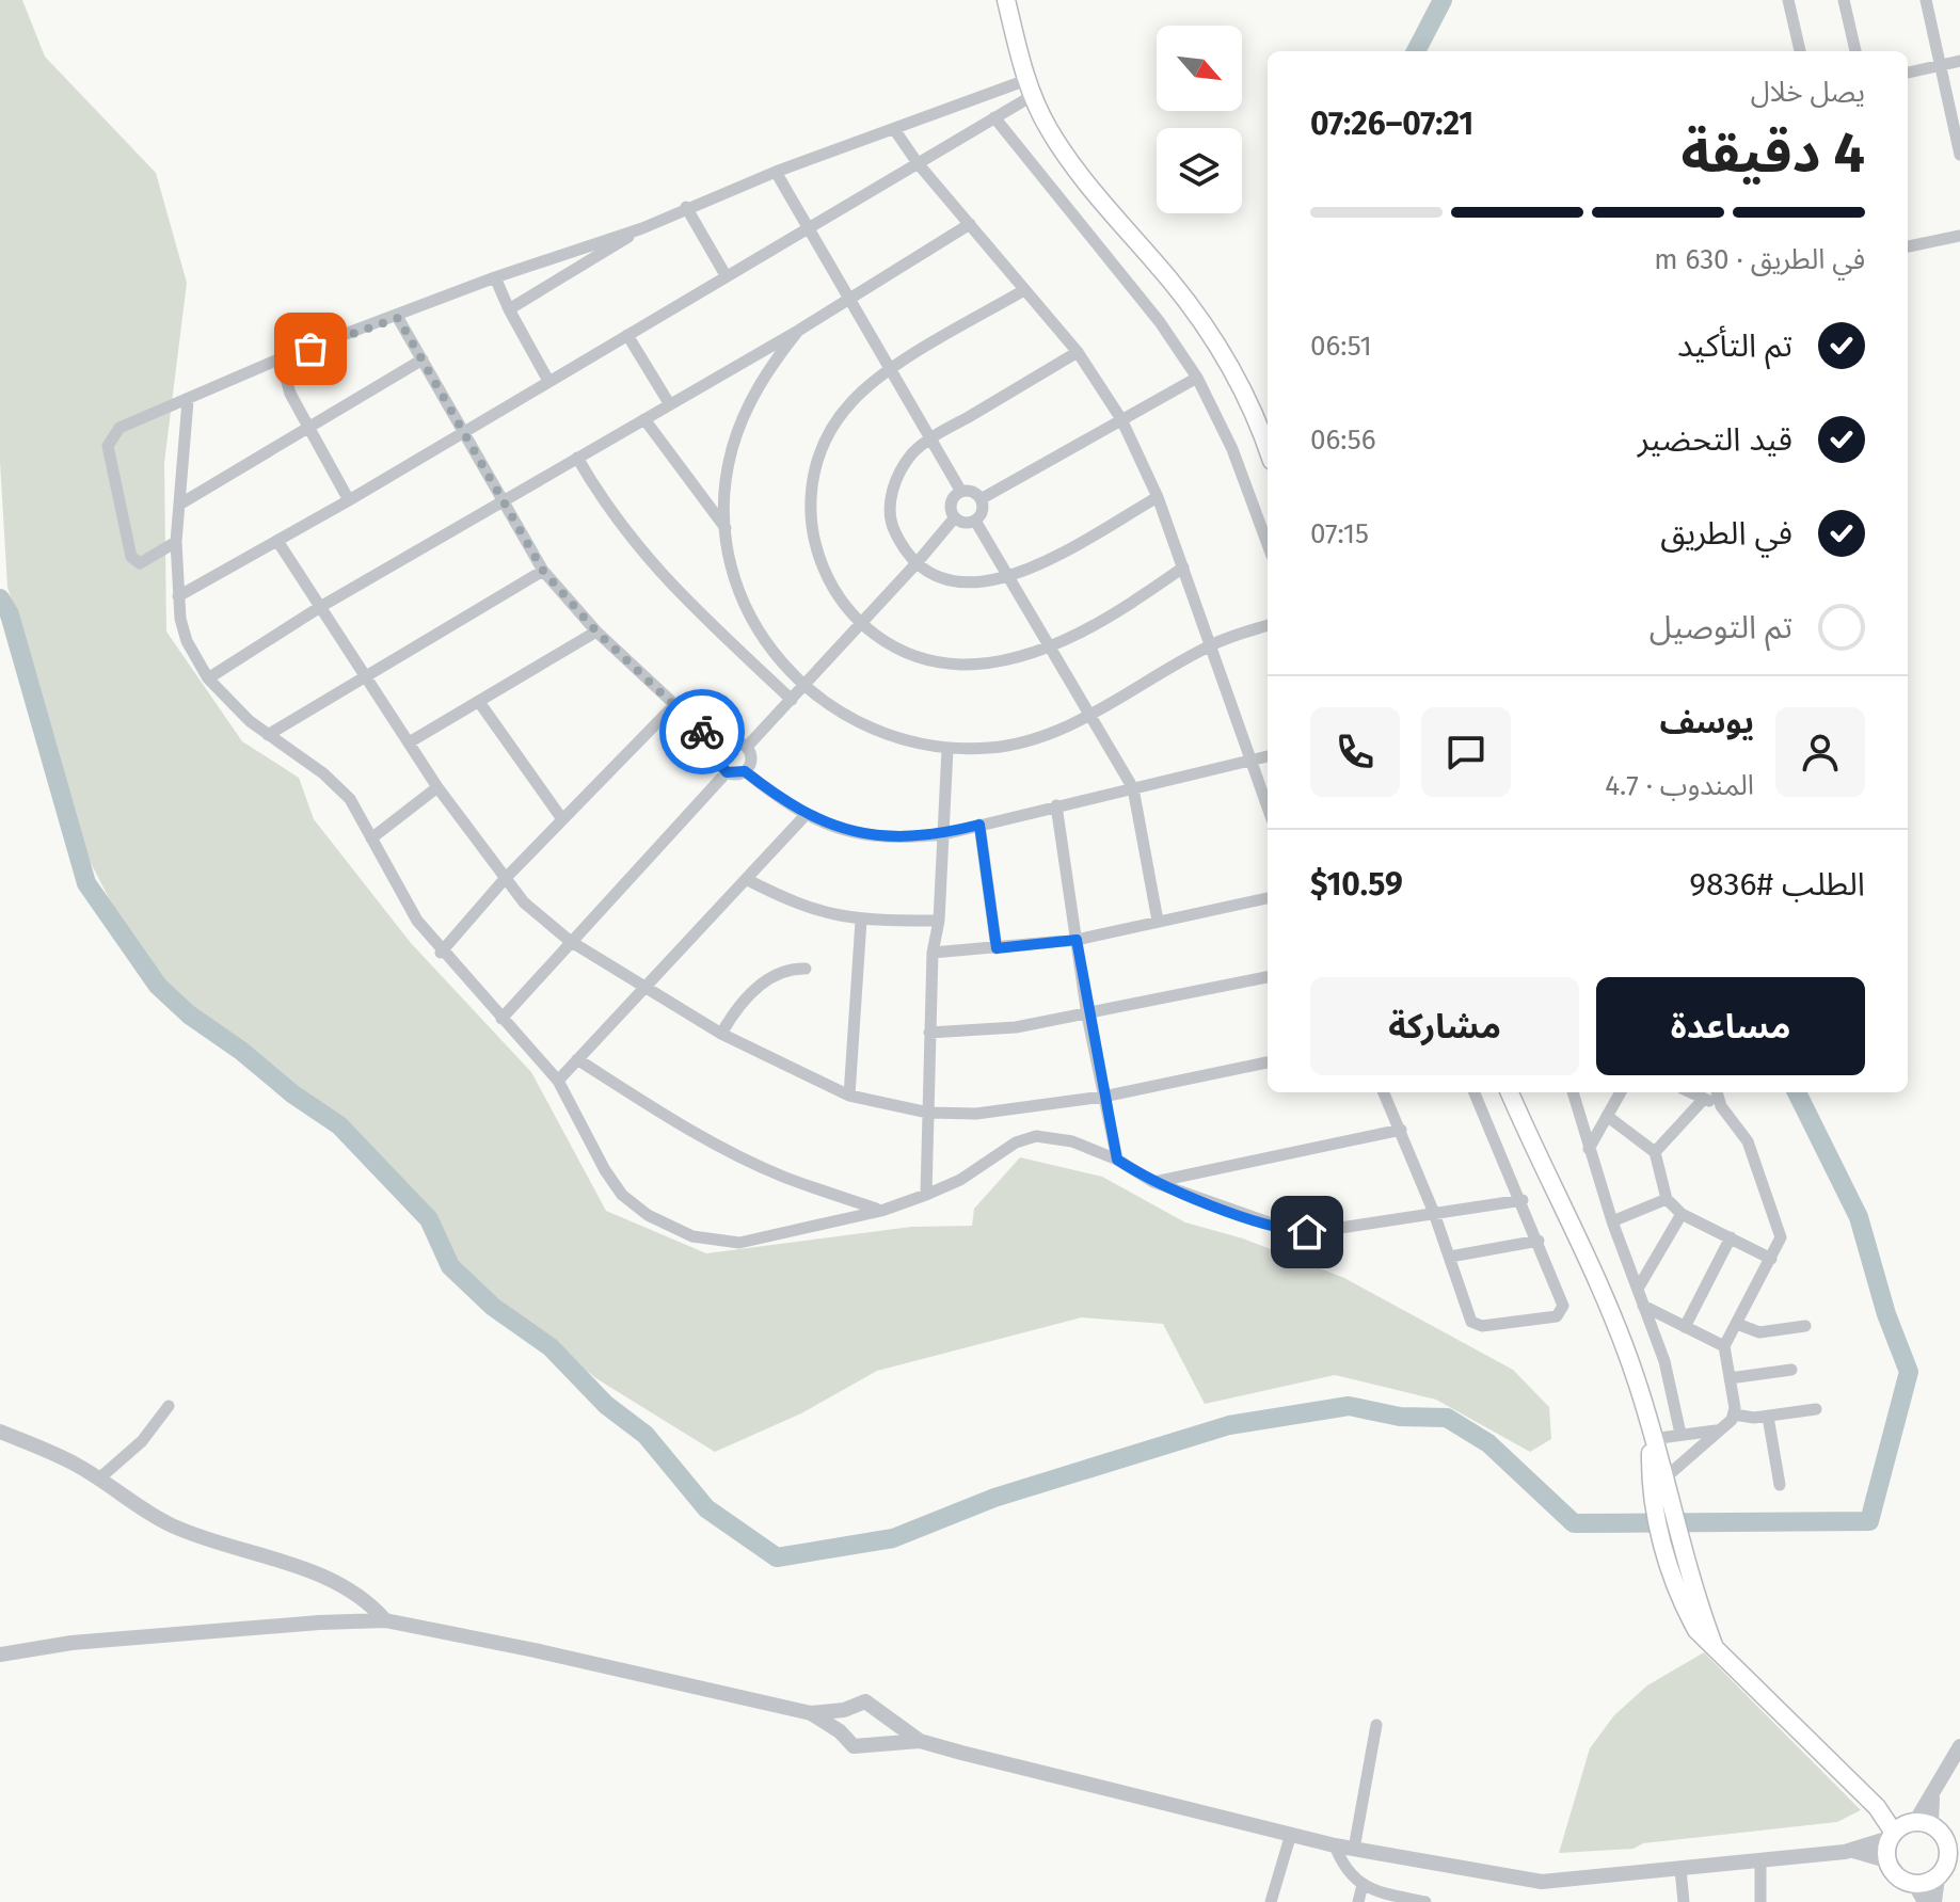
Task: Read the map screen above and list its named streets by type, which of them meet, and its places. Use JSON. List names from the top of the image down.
{
  "north": "bottom right",
  "page": {
    "heading": ["4 دقيقة", "يصل خلال", "07:21–07:26"],
    "panel": [
      "يوسف",
      "المندوب · 4.7",
      "الطلب #9836",
      "$10.59"
    ],
    "bar": "في الطريق · 630 m",
    "list": [
      ["تم التأكيد", "06:51"],
      ["قيد التحضير", "06:56"],
      ["في الطريق", "07:15"],
      "تم التوصيل"
    ],
    "buttons": ["مساعدة", "مشاركة"]
  }
}
